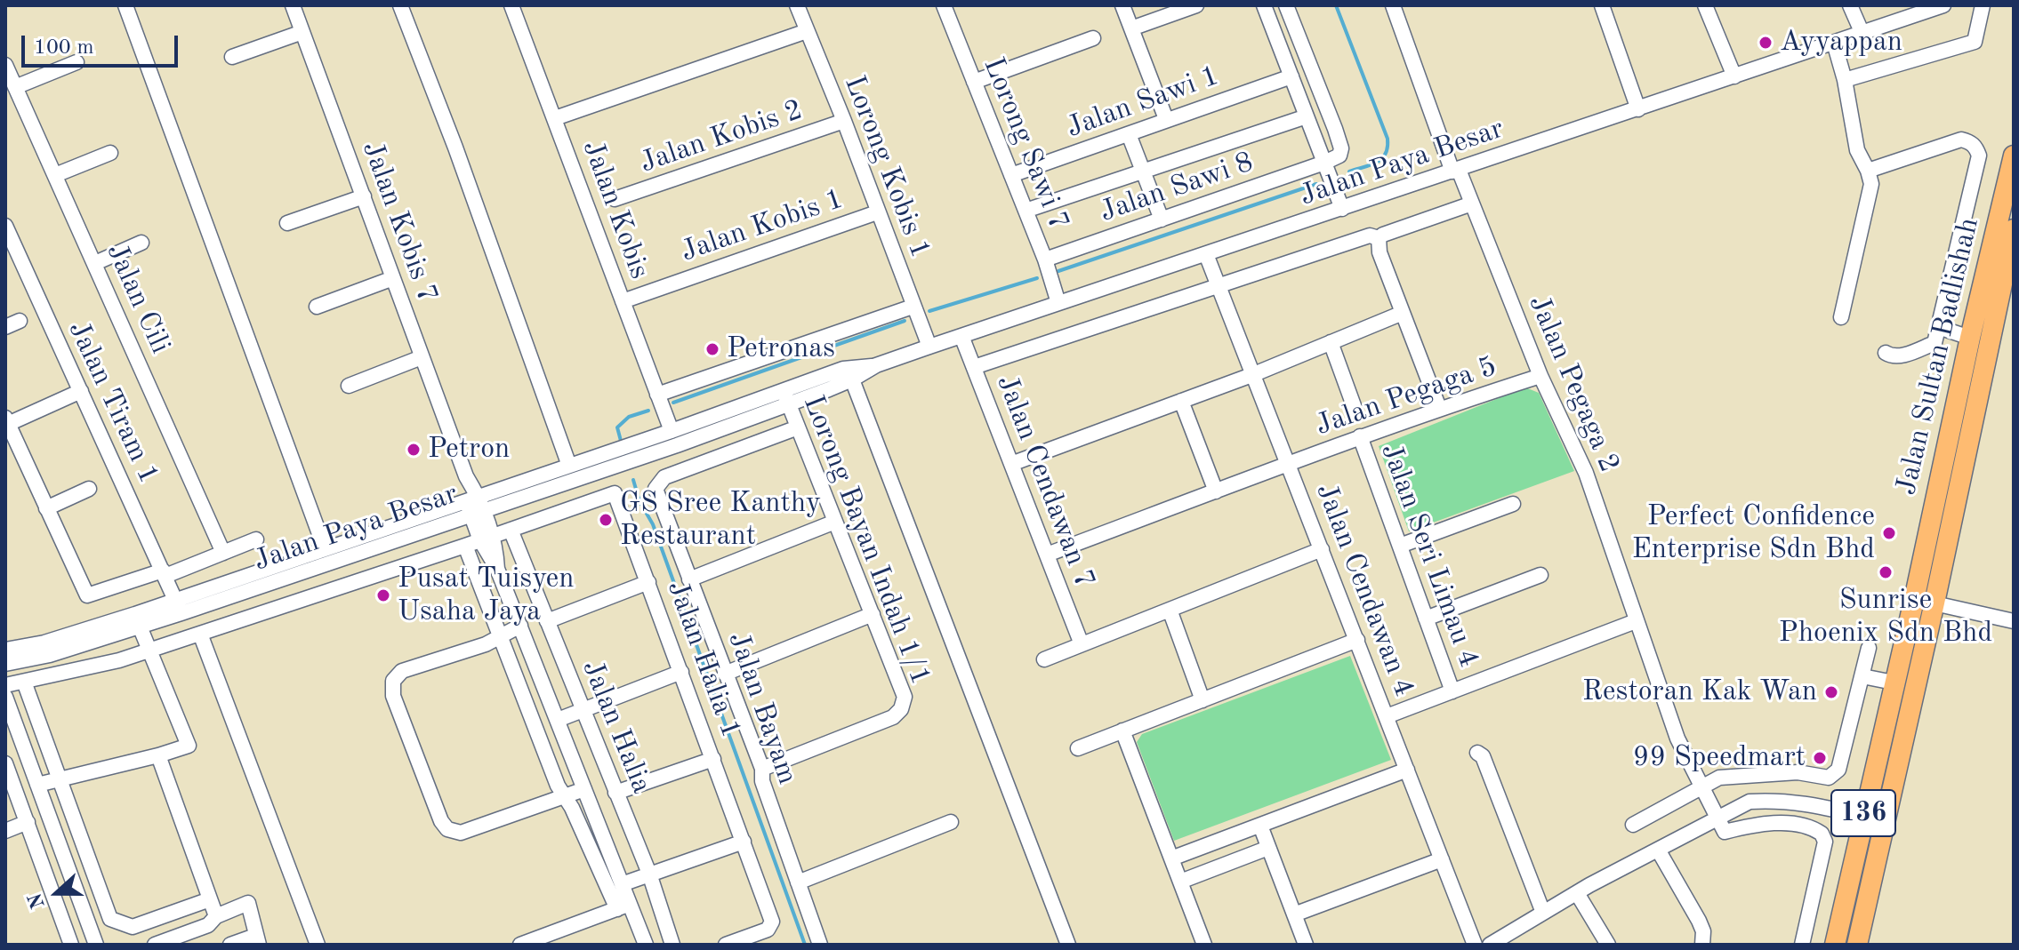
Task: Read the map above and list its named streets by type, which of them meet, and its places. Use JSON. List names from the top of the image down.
{
  "streets": {
    "main road": ["Jalan Sultan Badlishah", "136"],
    "street": [
      "Jalan Sawi 1",
      "Jalan Kobis 2",
      "Lorong Sawi 7",
      "Jalan Paya Besar",
      "Lorong Kobis 1",
      "Jalan Sawi 8",
      "Jalan Kobis",
      "Jalan Kobis 7",
      "Jalan Kobis 1",
      "Jalan Cili",
      "Jalan Pegaga 2",
      "Jalan Pegaga 5",
      "Jalan Tiram 1",
      "Jalan Cendawan 7",
      "Lorong Bayan Indah 1/1",
      "Jalan Seri Limau 4",
      "Jalan Cendawan 4",
      "Jalan Halia 1",
      "Jalan Bayam",
      "Jalan Halia"
    ]
  },
  "crossings": [
    ["Jalan Sawi 1", "Lorong Sawi 7"],
    ["Jalan Kobis 2", "Lorong Kobis 1"],
    ["Lorong Sawi 7", "Jalan Paya Besar"],
    ["Lorong Sawi 7", "Jalan Sawi 8"],
    ["Jalan Paya Besar", "Lorong Kobis 1"],
    ["Jalan Paya Besar", "Jalan Kobis"],
    ["Jalan Paya Besar", "Jalan Kobis 7"],
    ["Jalan Paya Besar", "Jalan Pegaga 2"],
    ["Jalan Paya Besar", "Jalan Tiram 1"],
    ["Jalan Paya Besar", "Jalan Cendawan 7"],
    ["Jalan Paya Besar", "Lorong Bayan Indah 1/1"],
    ["Jalan Paya Besar", "Jalan Cendawan 4"],
    ["Lorong Kobis 1", "Jalan Kobis 1"],
    ["Jalan Kobis", "Jalan Kobis 1"],
    ["Jalan Kobis", "Jalan Bayam"],
    ["Jalan Kobis 7", "Jalan Halia 1"],
    ["Jalan Pegaga 2", "Jalan Pegaga 5"],
    ["Jalan Pegaga 5", "Jalan Cendawan 7"],
    ["Jalan Pegaga 5", "Jalan Seri Limau 4"],
    ["Jalan Pegaga 5", "Jalan Cendawan 4"],
    ["Lorong Bayan Indah 1/1", "Jalan Bayam"],
    ["Jalan Halia 1", "Jalan Halia"]
  ],
  "places": [
    "Ayyappan",
    "Petronas",
    "Petron",
    "GS Sree Kanthy Restaurant",
    "Perfect Confidence Enterprise Sdn Bhd",
    "Sunrise Phoenix Sdn Bhd",
    "Pusat Tuisyen Usaha Jaya",
    "Restoran Kak Wan",
    "99 Speedmart"
  ],
  "scale_bar": "100 m",
  "north": "left"
}
